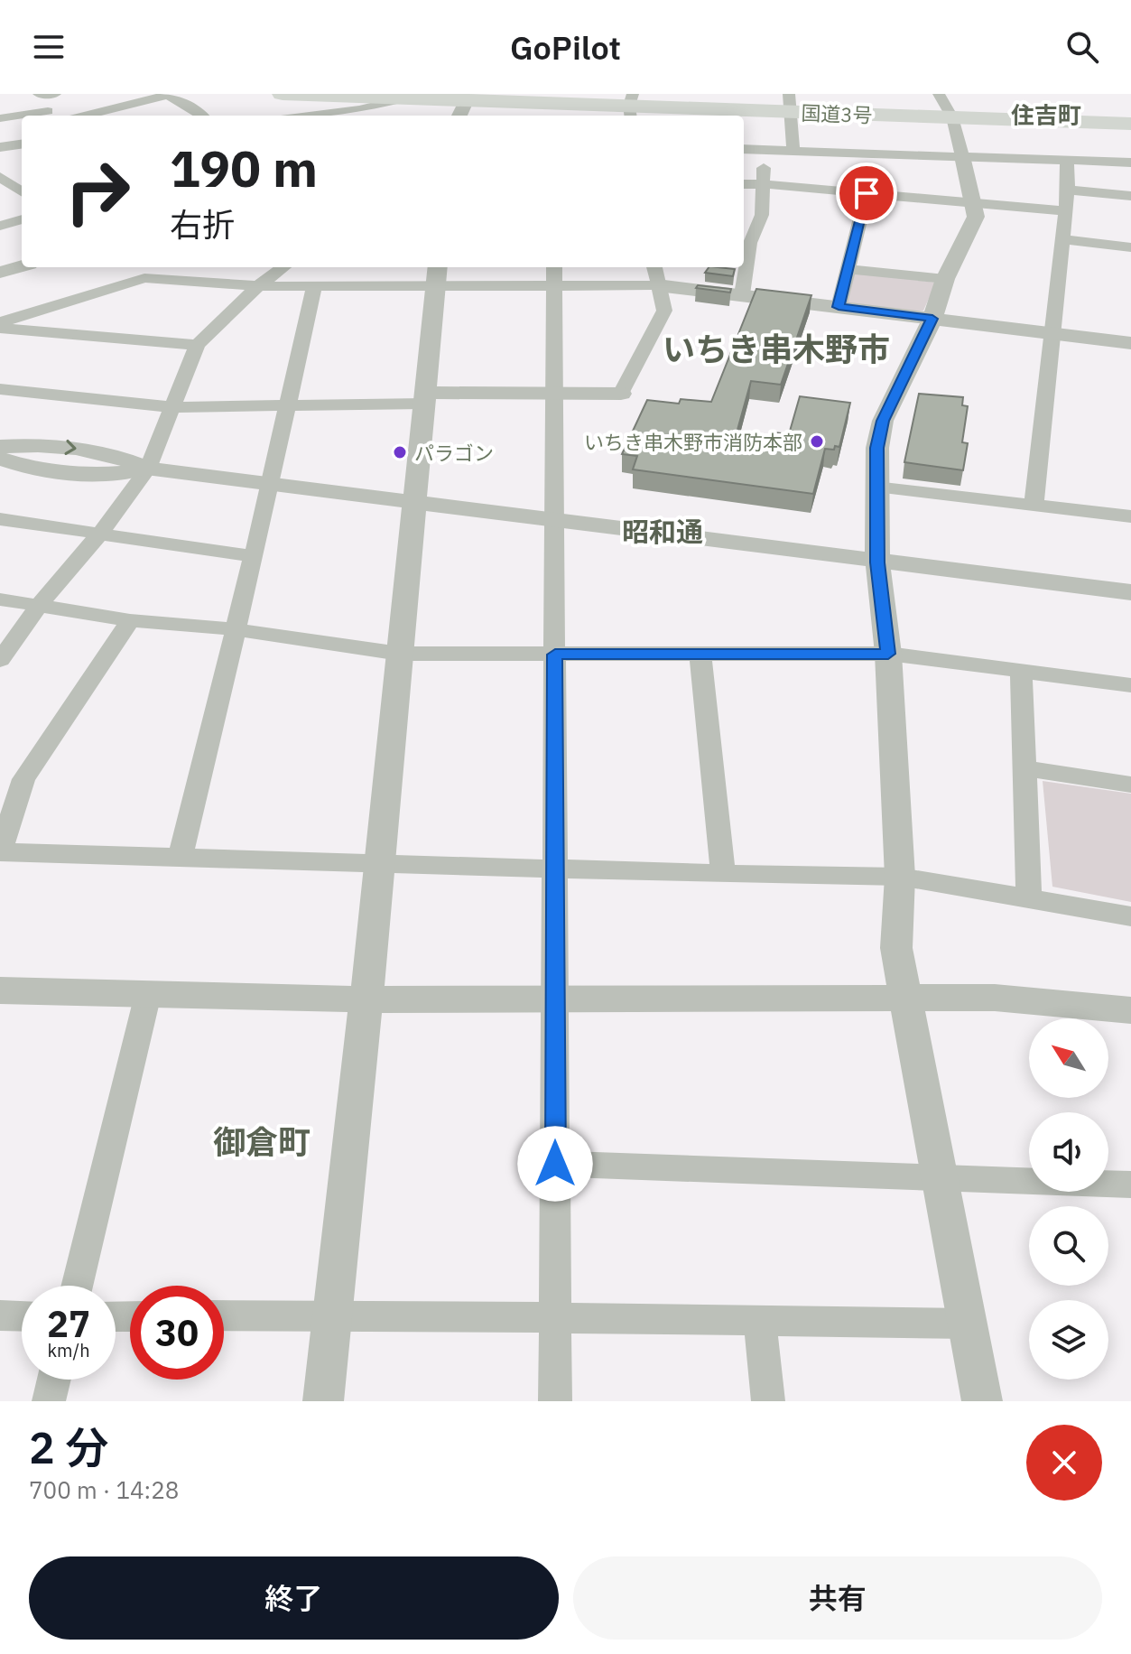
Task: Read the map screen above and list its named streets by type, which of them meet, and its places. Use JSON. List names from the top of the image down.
{
  "streets": {
    "highway": ["国道3号"]
  },
  "districts": [
    "住吉町",
    "いちき串木野市",
    "昭和通",
    "御倉町"
  ],
  "places": ["いちき串木野市消防本部", "パラゴン"],
  "north": "top left",
  "page": {
    "header": "GoPilot",
    "turn": ["190 m", "右折"],
    "speed": "27 km/h",
    "limit": "30",
    "heading": ["2 分", "700 m · 14:28"],
    "buttons": ["終了", "共有"]
  }
}
